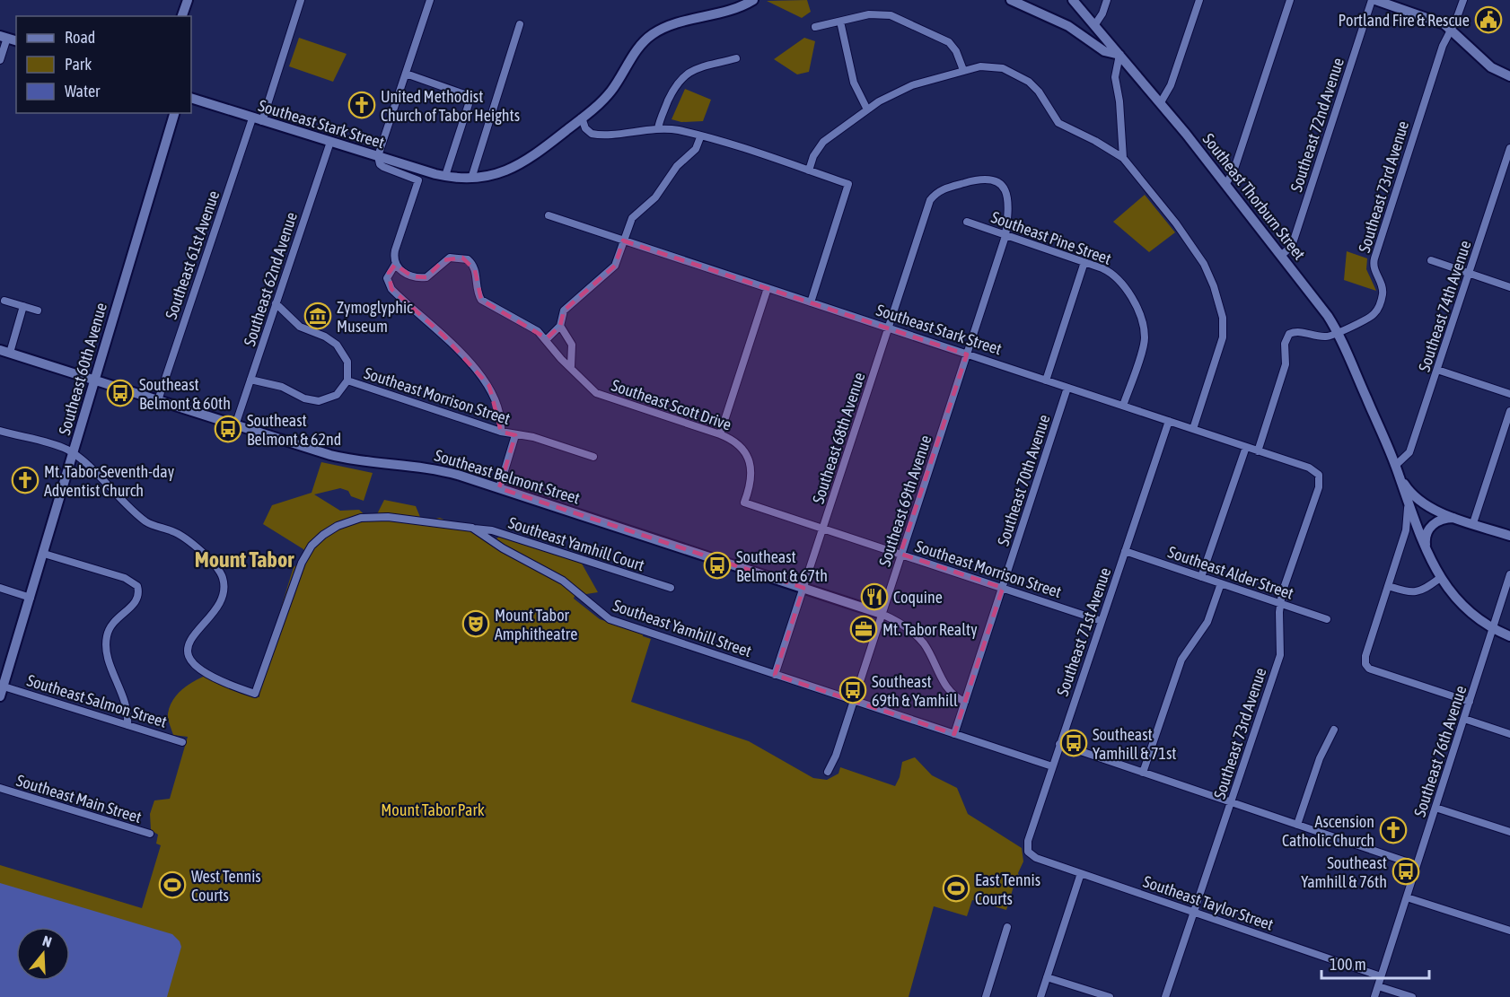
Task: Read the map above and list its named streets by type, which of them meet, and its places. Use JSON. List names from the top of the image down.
{
  "streets": {
    "street": [
      "Southeast Stark Street",
      "Southeast 72nd Avenue",
      "Southeast 73rd Avenue",
      "Southeast Thorburn Street",
      "Southeast Pine Street",
      "Southeast 61st Avenue",
      "Southeast 62nd Avenue",
      "Southeast 74th Avenue",
      "Southeast 60th Avenue",
      "Southeast Morrison Street",
      "Southeast Scott Drive",
      "Southeast 68th Avenue",
      "Southeast Belmont Street",
      "Southeast 70th Avenue",
      "Southeast 69th Avenue",
      "Southeast Yamhill Court",
      "Southeast Alder Street",
      "Southeast Yamhill Street",
      "Southeast 71st Avenue",
      "Southeast Salmon Street",
      "Southeast 76th Avenue",
      "Southeast Main Street",
      "Southeast Taylor Street"
    ]
  },
  "crossings": [
    ["Southeast Stark Street", "Southeast 73rd Avenue"],
    ["Southeast Stark Street", "Southeast Pine Street"],
    ["Southeast Stark Street", "Southeast 61st Avenue"],
    ["Southeast Stark Street", "Southeast 62nd Avenue"],
    ["Southeast Stark Street", "Southeast 68th Avenue"],
    ["Southeast Stark Street", "Southeast 70th Avenue"],
    ["Southeast Stark Street", "Southeast 69th Avenue"],
    ["Southeast Stark Street", "Southeast 71st Avenue"],
    ["Southeast 72nd Avenue", "Southeast Thorburn Street"],
    ["Southeast 73rd Avenue", "Southeast Thorburn Street"],
    ["Southeast 73rd Avenue", "Southeast Alder Street"],
    ["Southeast 73rd Avenue", "Southeast Taylor Street"],
    ["Southeast Thorburn Street", "Southeast 74th Avenue"],
    ["Southeast Pine Street", "Southeast 69th Avenue"],
    ["Southeast 61st Avenue", "Southeast Belmont Street"],
    ["Southeast 62nd Avenue", "Southeast Morrison Street"],
    ["Southeast 62nd Avenue", "Southeast Belmont Street"],
    ["Southeast 60th Avenue", "Southeast Belmont Street"],
    ["Southeast 60th Avenue", "Southeast Yamhill Street"],
    ["Southeast 60th Avenue", "Southeast Salmon Street"],
    ["Southeast Morrison Street", "Southeast Scott Drive"],
    ["Southeast Morrison Street", "Southeast 68th Avenue"],
    ["Southeast Morrison Street", "Southeast 70th Avenue"],
    ["Southeast Morrison Street", "Southeast 69th Avenue"],
    ["Southeast Morrison Street", "Southeast 71st Avenue"],
    ["Southeast 68th Avenue", "Southeast Belmont Street"],
    ["Southeast 68th Avenue", "Southeast 69th Avenue"],
    ["Southeast 68th Avenue", "Southeast Yamhill Street"],
    ["Southeast Belmont Street", "Southeast 70th Avenue"],
    ["Southeast Belmont Street", "Southeast 69th Avenue"],
    ["Southeast 70th Avenue", "Southeast Yamhill Street"],
    ["Southeast 69th Avenue", "Southeast Yamhill Street"],
    ["Southeast Yamhill Court", "Southeast Yamhill Street"],
    ["Southeast Alder Street", "Southeast 71st Avenue"],
    ["Southeast Yamhill Street", "Southeast 71st Avenue"],
    ["Southeast 71st Avenue", "Southeast Taylor Street"],
    ["Southeast 76th Avenue", "Southeast Taylor Street"]
  ],
  "districts": ["Mount Tabor"],
  "parks": ["Mount Tabor Park"],
  "places": {
    "public building": ["Portland Fire & Rescue"],
    "church": ["United Methodist Church of Tabor Heights", "Mt. Tabor Seventh-day Adventist Church", "Ascension Catholic Church"],
    "museum": ["Zymoglyphic Museum"],
    "bus stop": [
      "Southeast Belmont & 60th",
      "Southeast Belmont & 62nd",
      "Southeast Belmont & 67th",
      "Southeast 69th & Yamhill",
      "Southeast Yamhill & 71st",
      "Southeast Yamhill & 76th"
    ],
    "restaurant": ["Coquine"],
    "theatre": ["Mount Tabor Amphitheatre"],
    "office": ["Mt. Tabor Realty"],
    "sports": ["West Tennis Courts", "East Tennis Courts"]
  },
  "legend": ["Road", "Park", "Water"],
  "scale_bar": "100 m",
  "north": "top"
}
